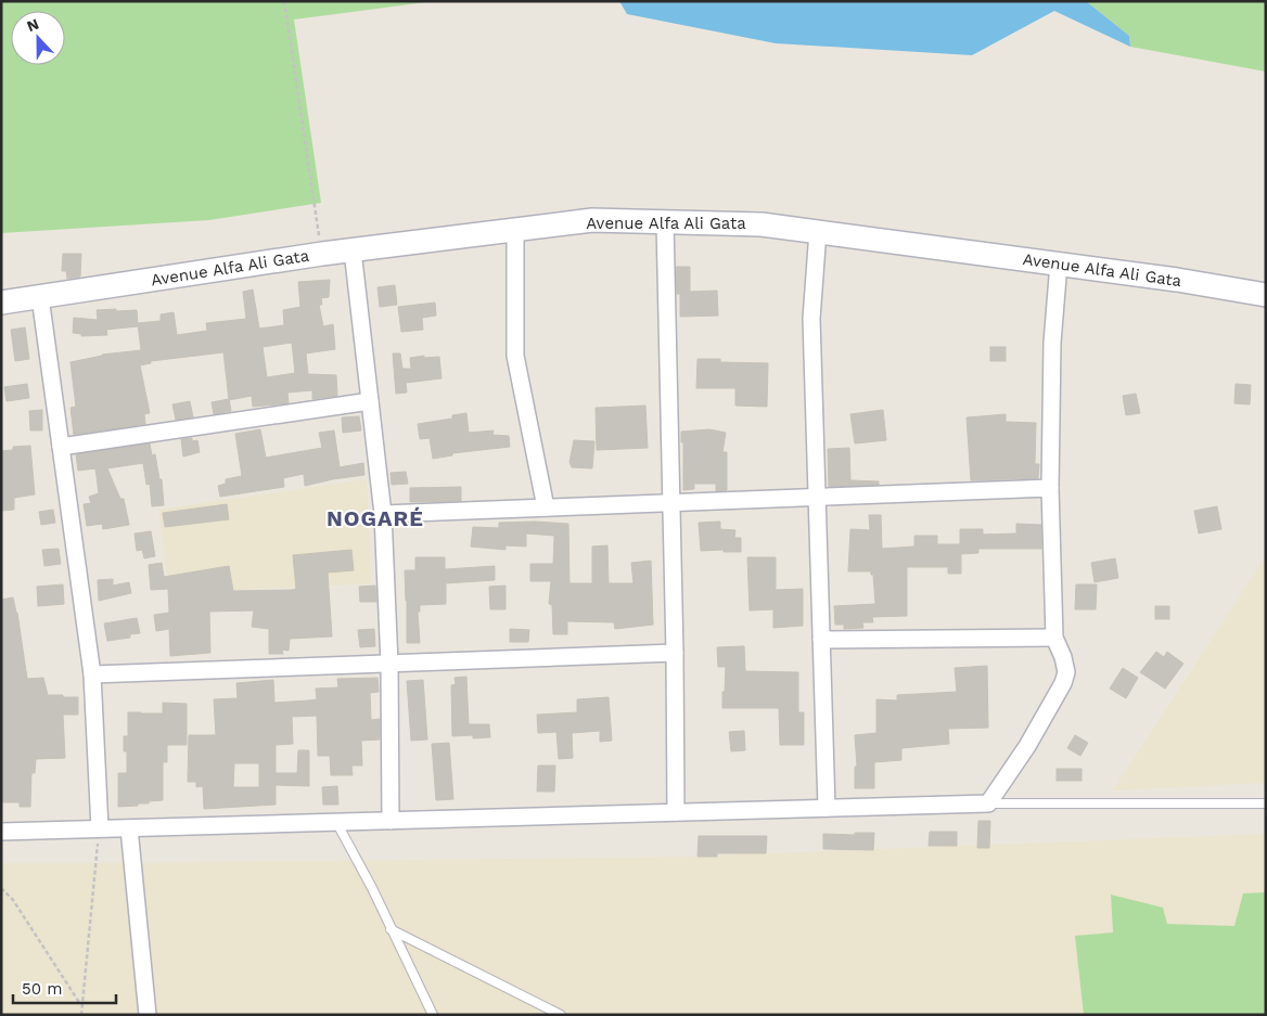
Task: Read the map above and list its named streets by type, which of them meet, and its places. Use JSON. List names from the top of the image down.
{
  "streets": {
    "street": ["Avenue Alfa Ali Gata"]
  },
  "districts": ["NOGARÉ"],
  "scale_bar": "50 m",
  "north": "top"
}
